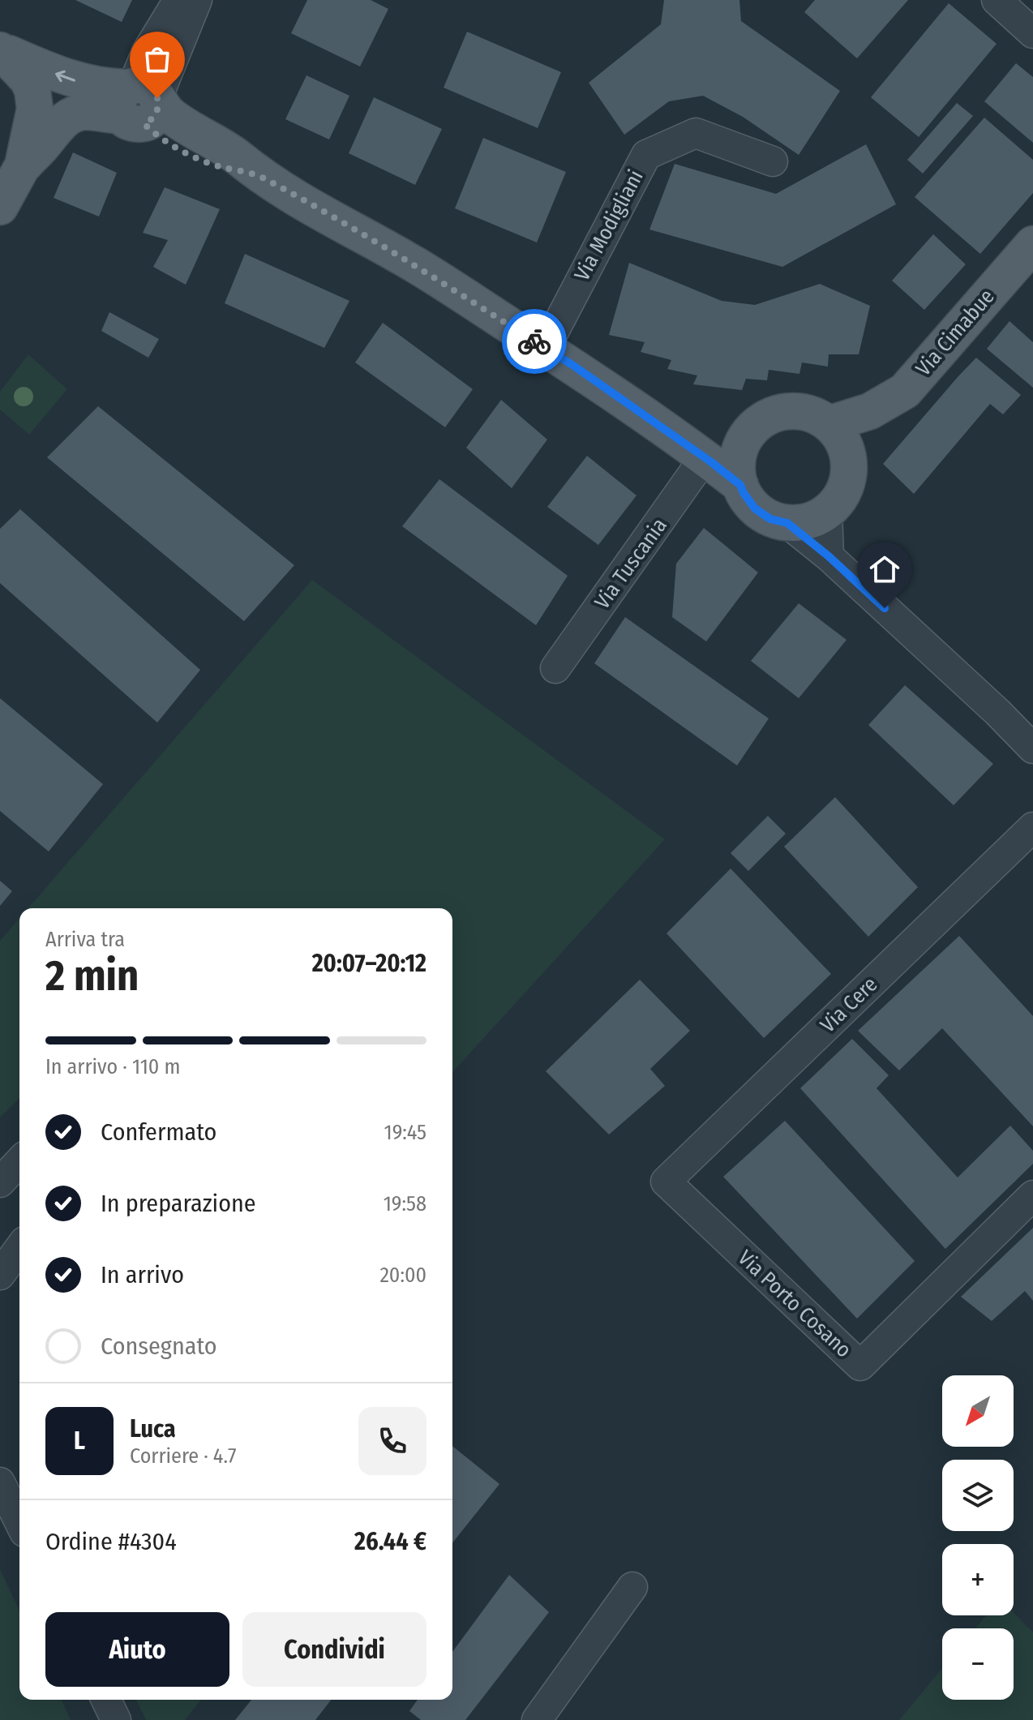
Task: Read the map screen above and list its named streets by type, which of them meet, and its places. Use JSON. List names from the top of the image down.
{
  "streets": {
    "main road": ["Via Cimabue"],
    "street": [
      "Via Modigliani",
      "Via Tuscania",
      "Via Cere",
      "Via Porto Cosano"
    ]
  },
  "crossings": [
    ["Via Cere", "Via Porto Cosano"]
  ],
  "north": "bottom left",
  "page": {
    "heading": ["2 min", "Arriva tra", "20:07–20:12"],
    "panel": [
      "Luca",
      "Corriere · 4.7",
      "Ordine #4304",
      "26.44 €"
    ],
    "bar": "In arrivo · 110 m",
    "list": [
      ["Confermato", "19:45"],
      ["In preparazione", "19:58"],
      ["In arrivo", "20:00"],
      "Consegnato"
    ],
    "map_buttons": ["+", "−"],
    "round": "L",
    "buttons": ["Aiuto", "Condividi"]
  }
}
